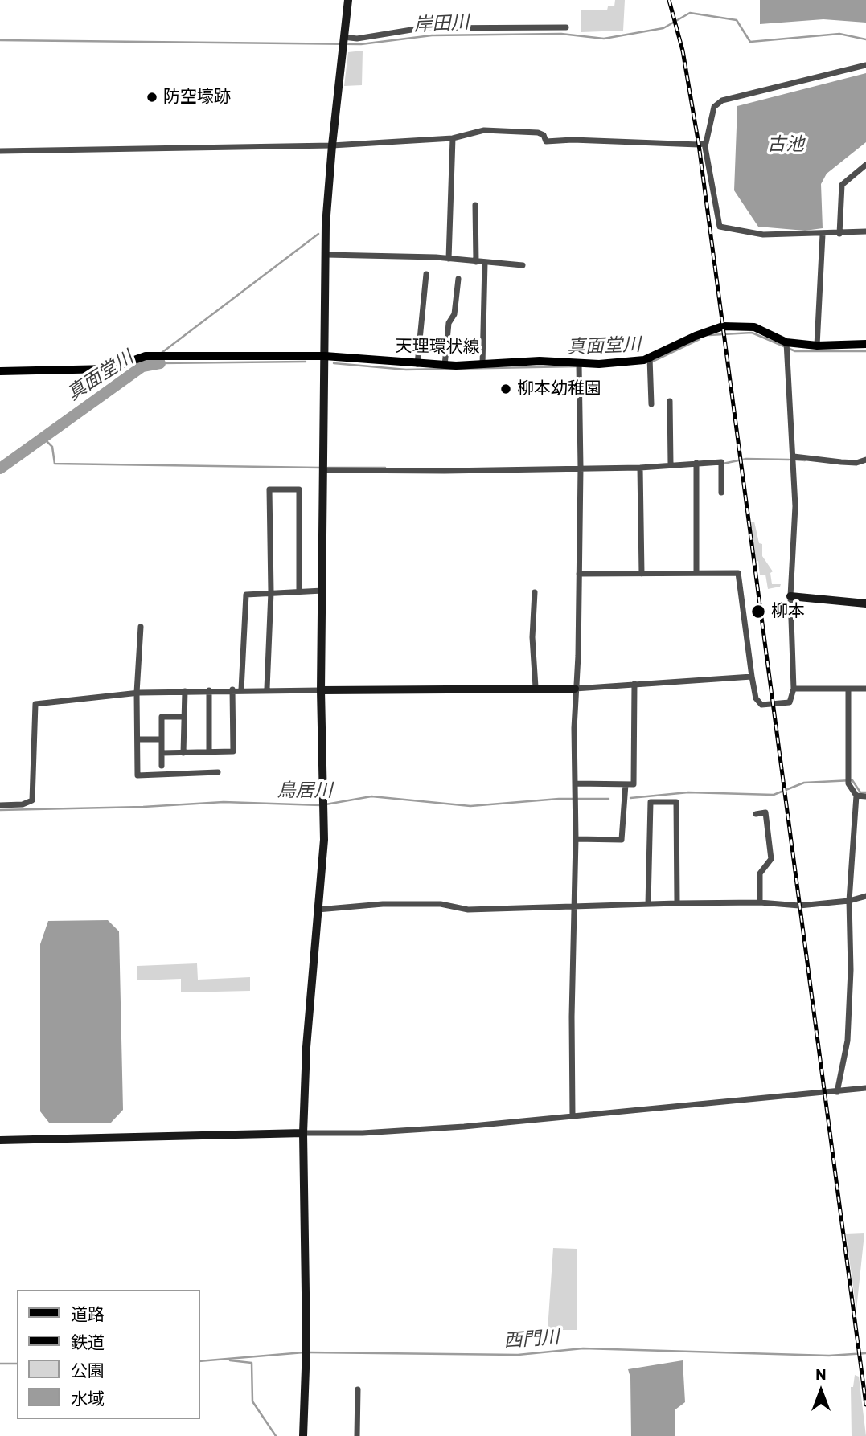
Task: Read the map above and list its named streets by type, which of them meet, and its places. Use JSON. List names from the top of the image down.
{
  "streets": {
    "main road": ["天理環状線"]
  },
  "water": [
    "岸田川",
    "古池",
    "真面堂川",
    "鳥居川",
    "西門川"
  ],
  "places": ["防空壕跡", "柳本幼稚園", "柳本"],
  "legend": [
    "道路",
    "鉄道",
    "公園",
    "水域"
  ],
  "north": "top"
}
